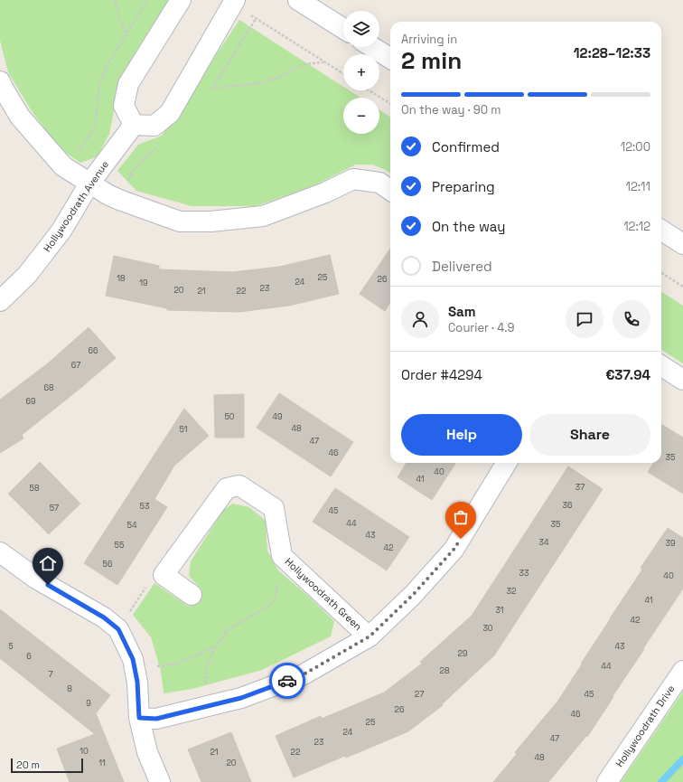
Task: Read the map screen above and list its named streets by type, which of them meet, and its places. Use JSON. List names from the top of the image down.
{
  "streets": {
    "street": ["Hollywoodrath Avenue", "Hollywoodrath Green", "Hollywoodrath Drive"]
  },
  "house_numbers": [
    "25",
    "18",
    "26",
    "24",
    "19",
    "23",
    "20",
    "21",
    "22",
    "66",
    "67",
    "68",
    "69",
    "50",
    "49",
    "48",
    "51",
    "47",
    "46",
    "35",
    "40",
    "41",
    "37",
    "58",
    "36",
    "53",
    "57",
    "45",
    "44",
    "35",
    "54",
    "43",
    "34",
    "39",
    "55",
    "42",
    "56",
    "33",
    "40",
    "32",
    "41",
    "31",
    "42",
    "30",
    "5",
    "43",
    "29",
    "6",
    "44",
    "28",
    "7",
    "8",
    "27",
    "45",
    "9",
    "26",
    "46",
    "25",
    "24",
    "47",
    "23",
    "10",
    "21",
    "22",
    "48",
    "11",
    "20"
  ],
  "scale_bar": "20 m",
  "page": {
    "map_buttons": ["+", "−"],
    "heading": ["2 min", "Arriving in", "12:28–12:33"],
    "panel": [
      "Sam",
      "Courier · 4.9",
      "Order #4294",
      "€37.94"
    ],
    "bar": "On the way · 90 m",
    "list": [
      ["Confirmed", "12:00"],
      ["Preparing", "12:11"],
      ["On the way", "12:12"],
      "Delivered"
    ],
    "buttons": ["Help", "Share"],
    "scale": "20 m"
  }
}
